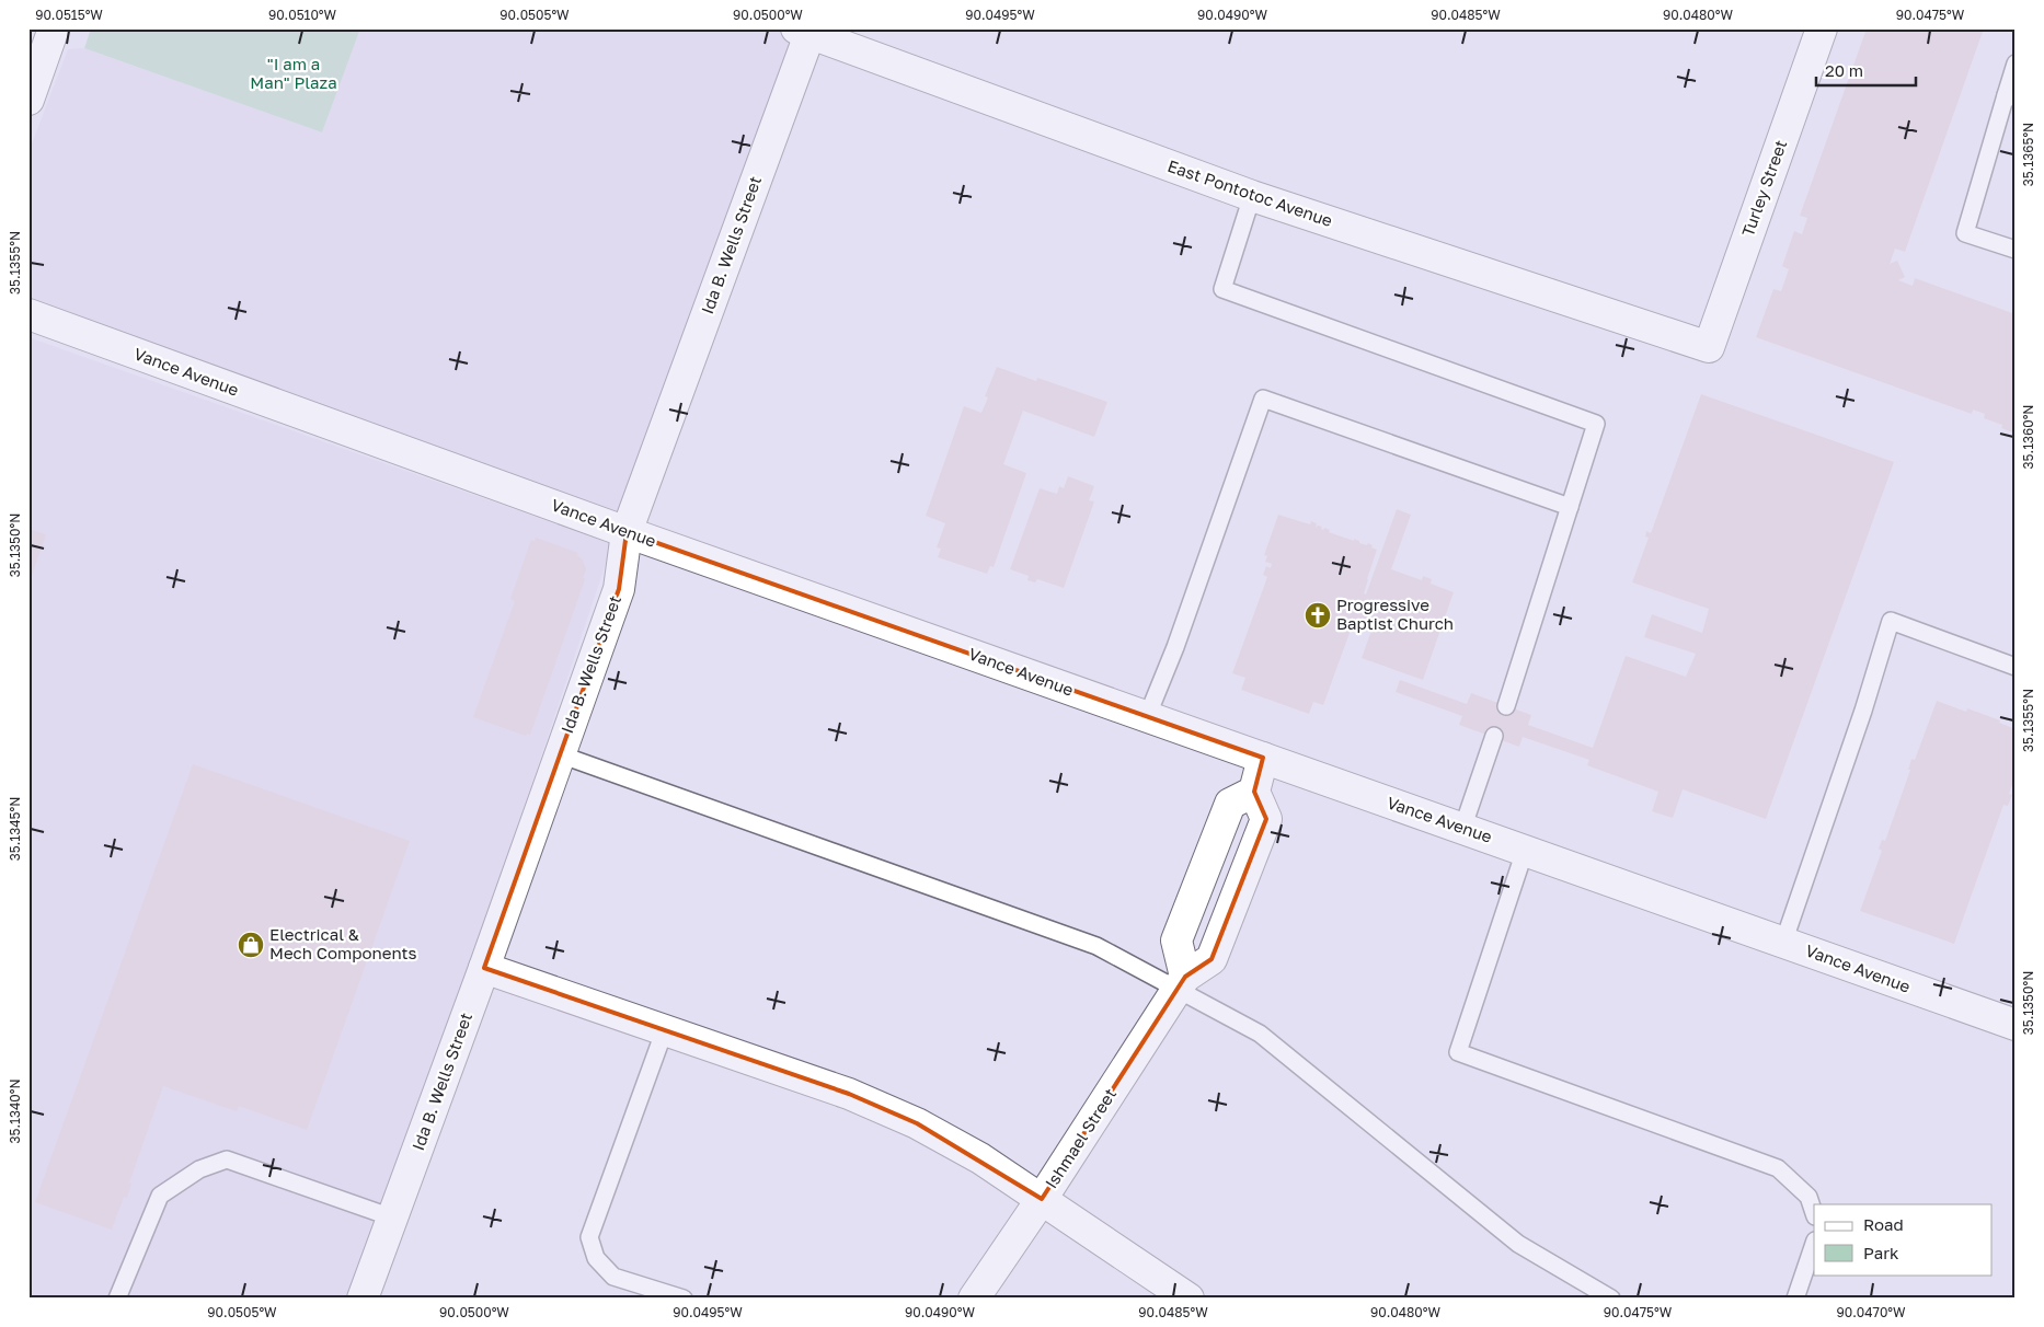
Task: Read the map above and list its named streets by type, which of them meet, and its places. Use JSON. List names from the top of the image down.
{
  "streets": {
    "street": [
      "Turley Street",
      "East Pontotoc Avenue",
      "Ida B. Wells Street",
      "Vance Avenue",
      "Ishmael Street"
    ]
  },
  "crossings": [
    ["Turley Street", "East Pontotoc Avenue"],
    ["East Pontotoc Avenue", "Ida B. Wells Street"],
    ["Ida B. Wells Street", "Vance Avenue"]
  ],
  "parks": ["\"I am a Man\" Plaza"],
  "places": {
    "church": ["Progressive Baptist Church"],
    "shop": ["Electrical & Mech Components"]
  },
  "legend": ["Road", "Park"],
  "scale_bar": "20 m",
  "coordinates": [
    "90.0515°W",
    "90.0510°W",
    "90.0505°W",
    "90.0500°W",
    "90.0495°W",
    "90.0490°W",
    "90.0485°W",
    "90.0480°W",
    "90.0475°W",
    "35.1365°N",
    "35.1355°N",
    "35.1360°N",
    "35.1350°N",
    "35.1345°N",
    "35.1340°N",
    "90.0470°W"
  ]
}
